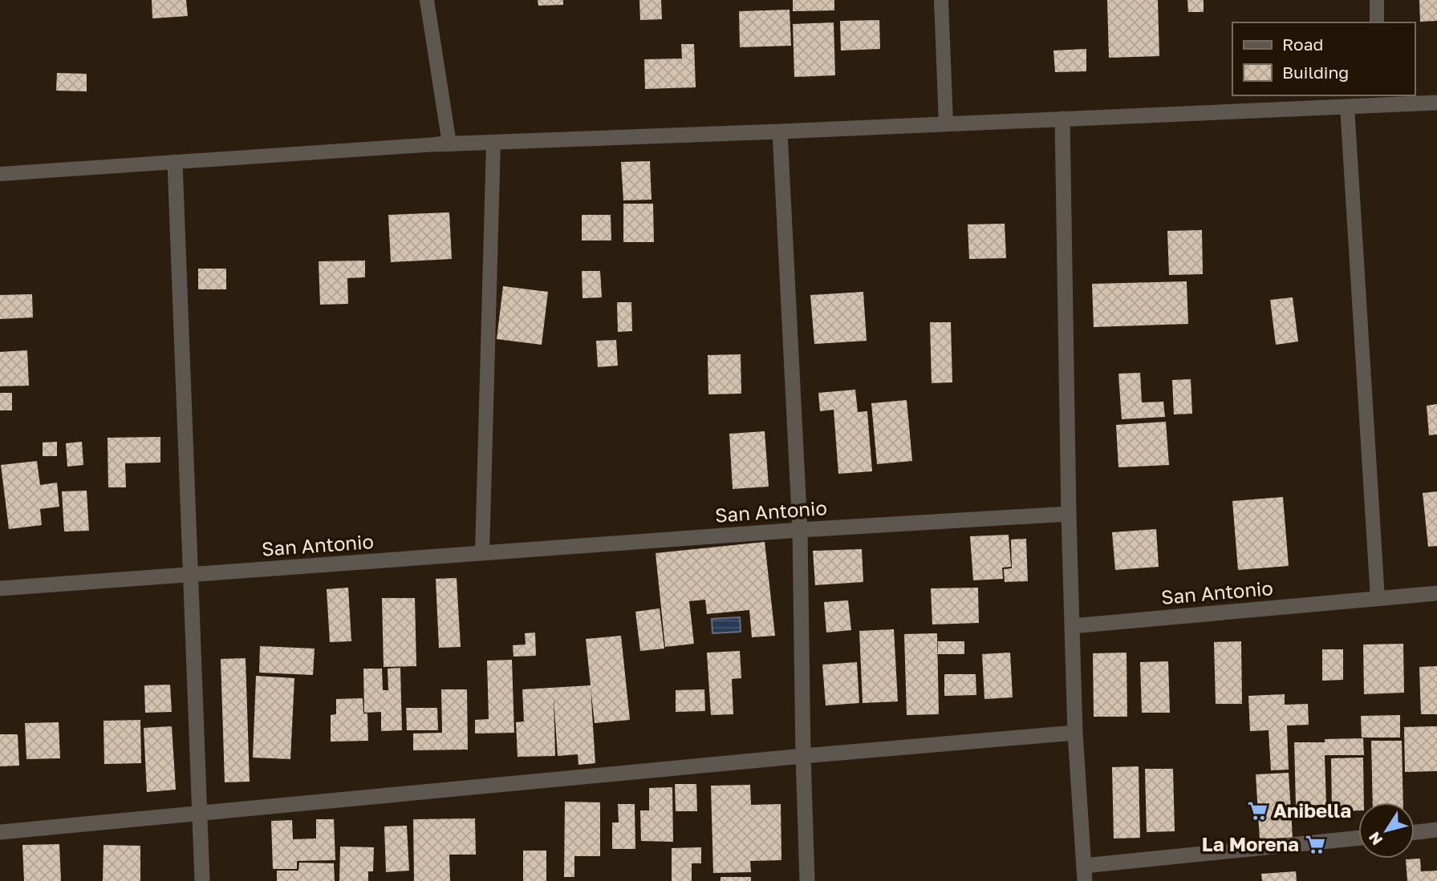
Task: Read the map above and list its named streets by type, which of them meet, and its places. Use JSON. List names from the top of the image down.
{
  "streets": {
    "street": ["San Antonio"]
  },
  "places": {
    "supermarket": ["Anibella", "La Morena"]
  },
  "legend": ["Road", "Building"],
  "north": "bottom left"
}
